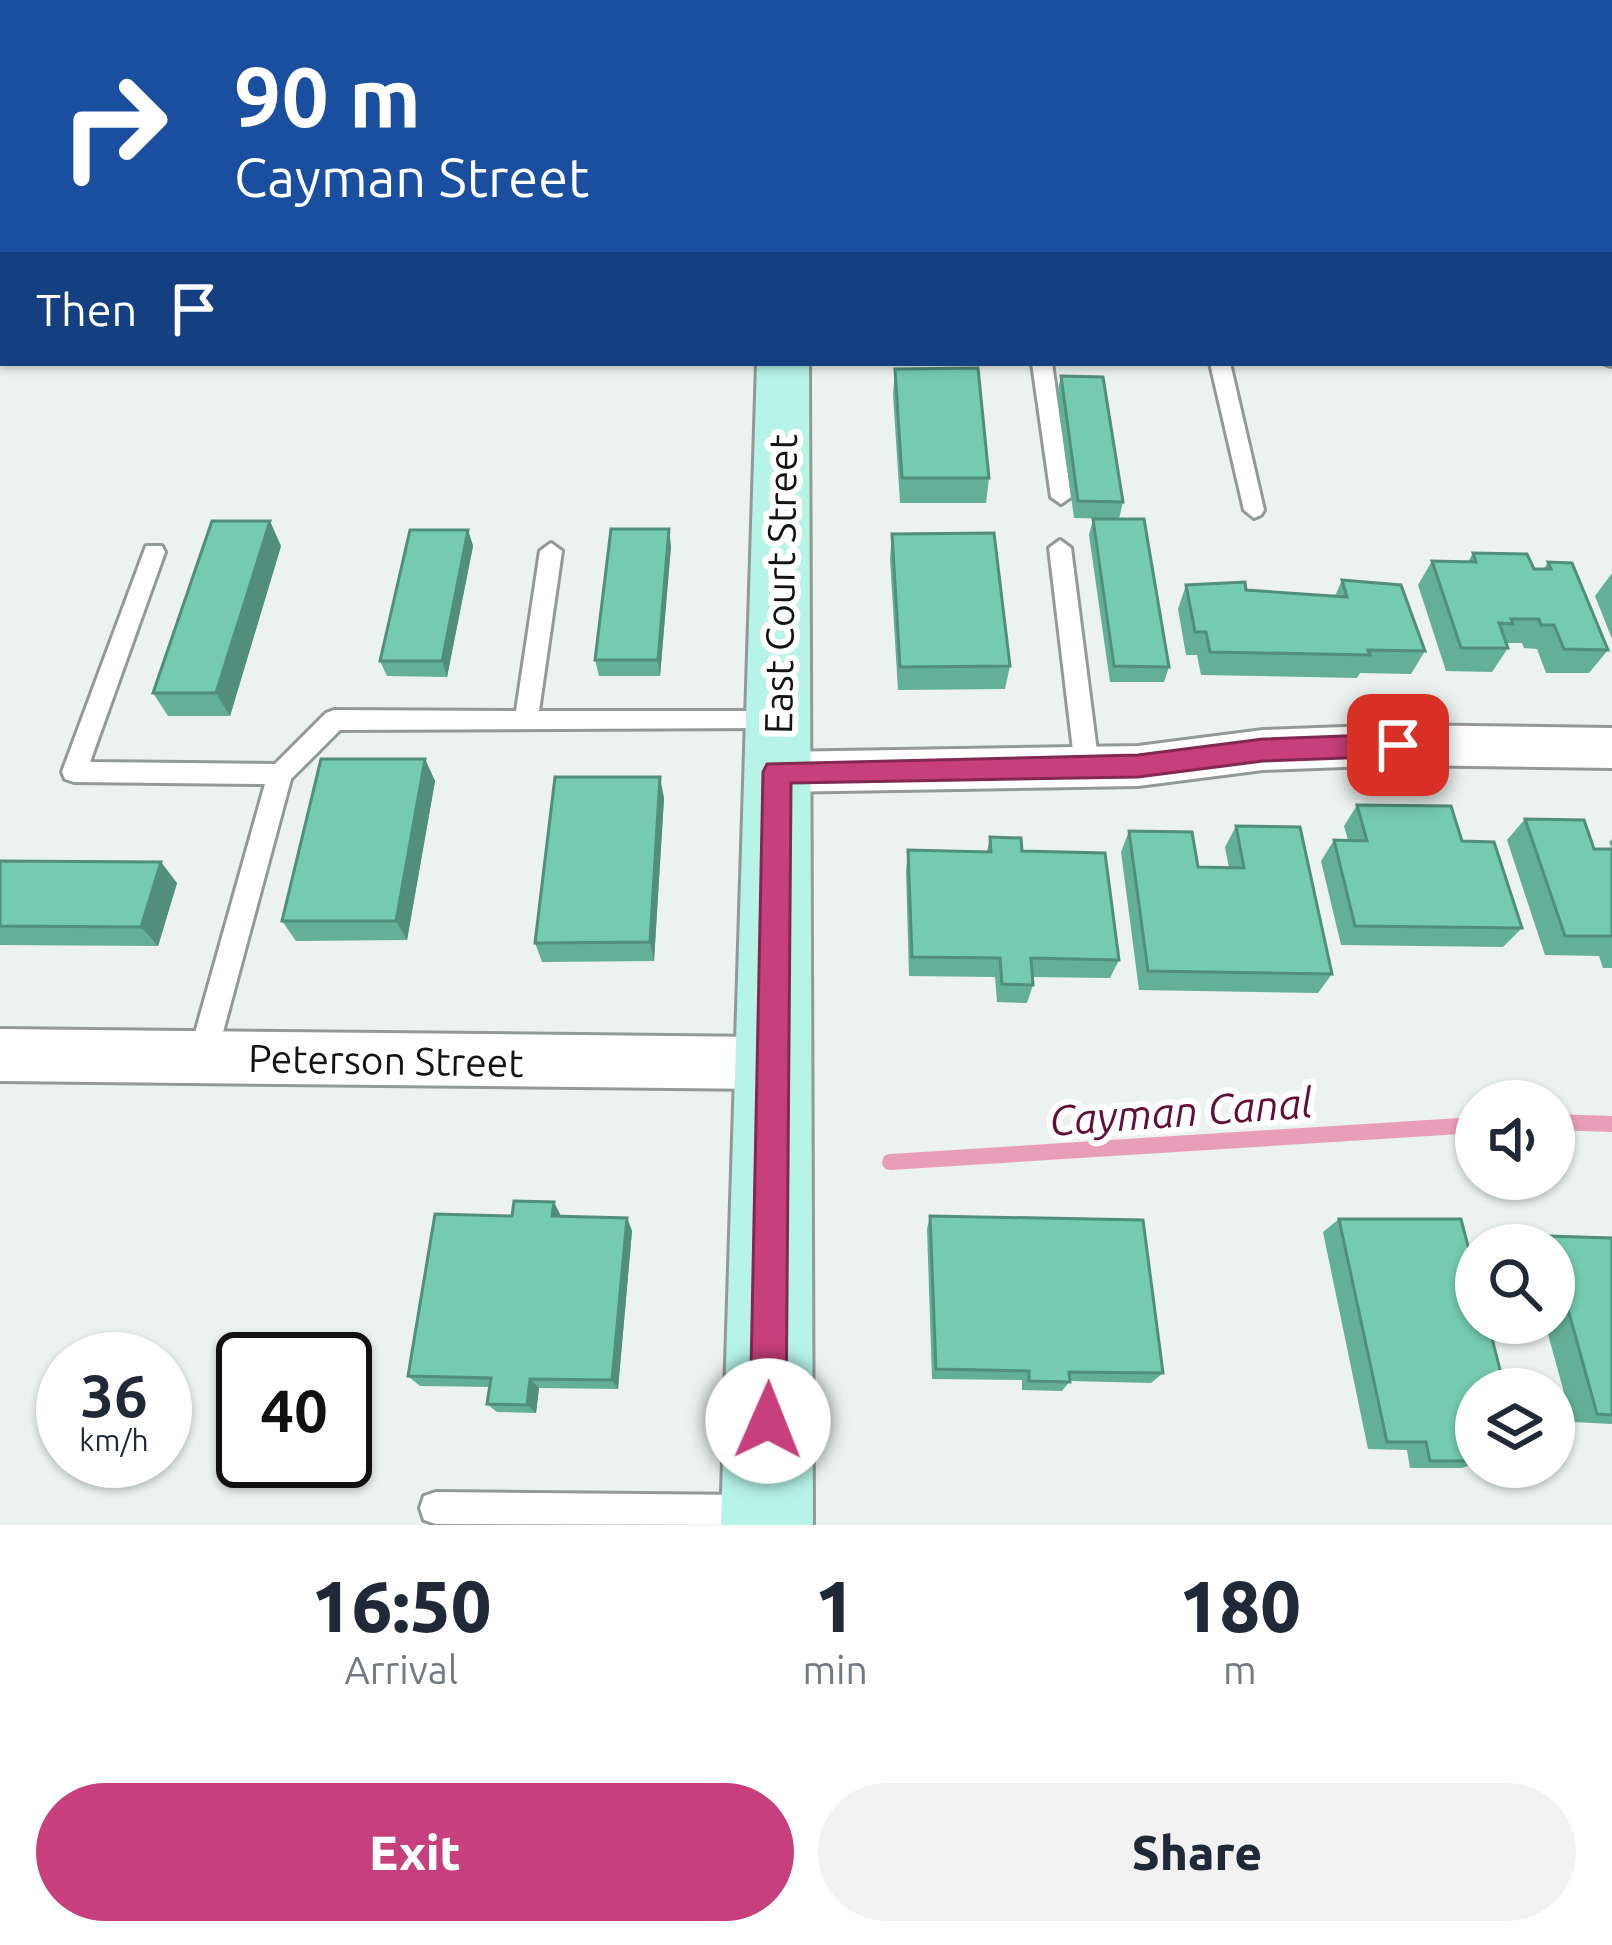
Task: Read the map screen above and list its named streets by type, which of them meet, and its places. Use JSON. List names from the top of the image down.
{
  "streets": {
    "street": ["East Court Street", "Peterson Street"]
  },
  "crossings": [
    ["East Court Street", "Peterson Street"]
  ],
  "water": ["Cayman Canal"],
  "page": {
    "turn": ["90 m", "Cayman Street"],
    "then": "Then",
    "speed": "36 km/h",
    "limit": "40",
    "eta": [
      "16:50",
      "Arrival",
      "1",
      "min",
      "180",
      "m"
    ],
    "buttons": ["Exit", "Share"]
  }
}
